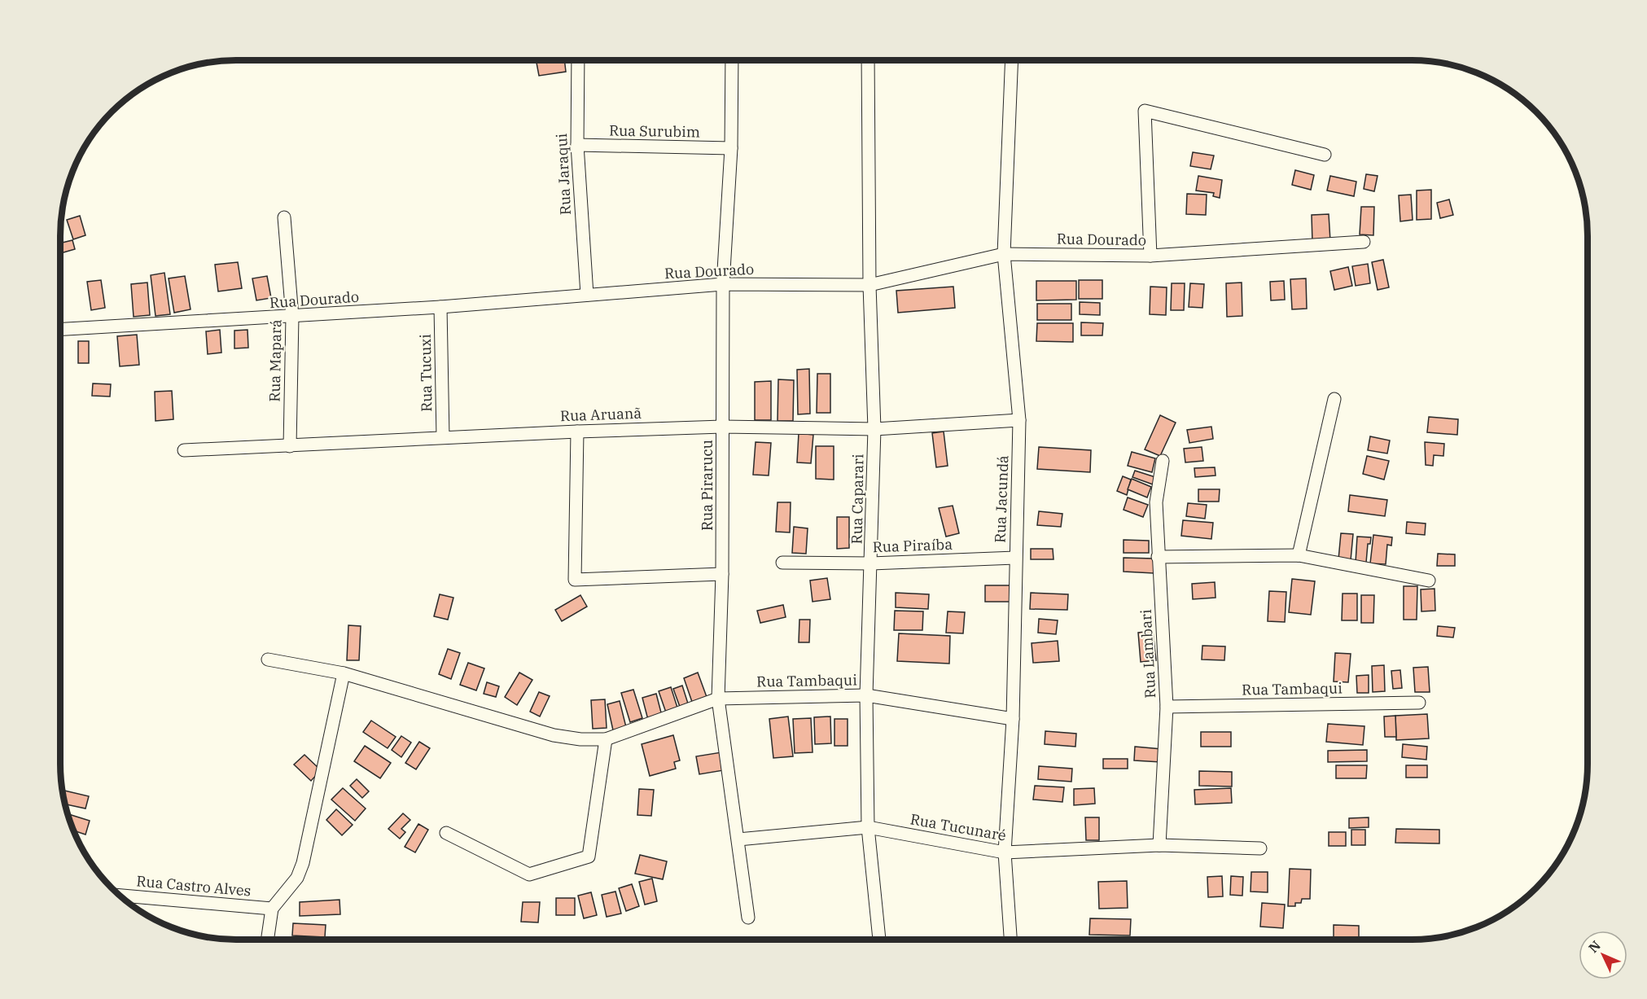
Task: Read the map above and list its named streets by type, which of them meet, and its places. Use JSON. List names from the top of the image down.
{
  "streets": {
    "street": [
      "Rua Surubim",
      "Rua Jaraqui",
      "Rua Dourado",
      "Rua Mapará",
      "Rua Tucuxi",
      "Rua Aruanã",
      "Rua Pirarucu",
      "Rua Caparari",
      "Rua Jacundá",
      "Rua Piraíba",
      "Rua Lambari",
      "Rua Tambaqui",
      "Rua Tucunaré",
      "Rua Castro Alves"
    ]
  },
  "crossings": [
    ["Rua Surubim", "Rua Jaraqui"],
    ["Rua Surubim", "Rua Pirarucu"],
    ["Rua Jaraqui", "Rua Dourado"],
    ["Rua Dourado", "Rua Mapará"],
    ["Rua Dourado", "Rua Tucuxi"],
    ["Rua Dourado", "Rua Pirarucu"],
    ["Rua Dourado", "Rua Caparari"],
    ["Rua Dourado", "Rua Jacundá"],
    ["Rua Mapará", "Rua Aruanã"],
    ["Rua Tucuxi", "Rua Aruanã"],
    ["Rua Aruanã", "Rua Pirarucu"],
    ["Rua Aruanã", "Rua Caparari"],
    ["Rua Aruanã", "Rua Jacundá"],
    ["Rua Pirarucu", "Rua Tambaqui"],
    ["Rua Pirarucu", "Rua Tucunaré"],
    ["Rua Caparari", "Rua Piraíba"],
    ["Rua Caparari", "Rua Tambaqui"],
    ["Rua Caparari", "Rua Tucunaré"],
    ["Rua Jacundá", "Rua Piraíba"],
    ["Rua Jacundá", "Rua Tambaqui"],
    ["Rua Jacundá", "Rua Tucunaré"],
    ["Rua Lambari", "Rua Tambaqui"],
    ["Rua Lambari", "Rua Tucunaré"]
  ],
  "north": "top left"
}
